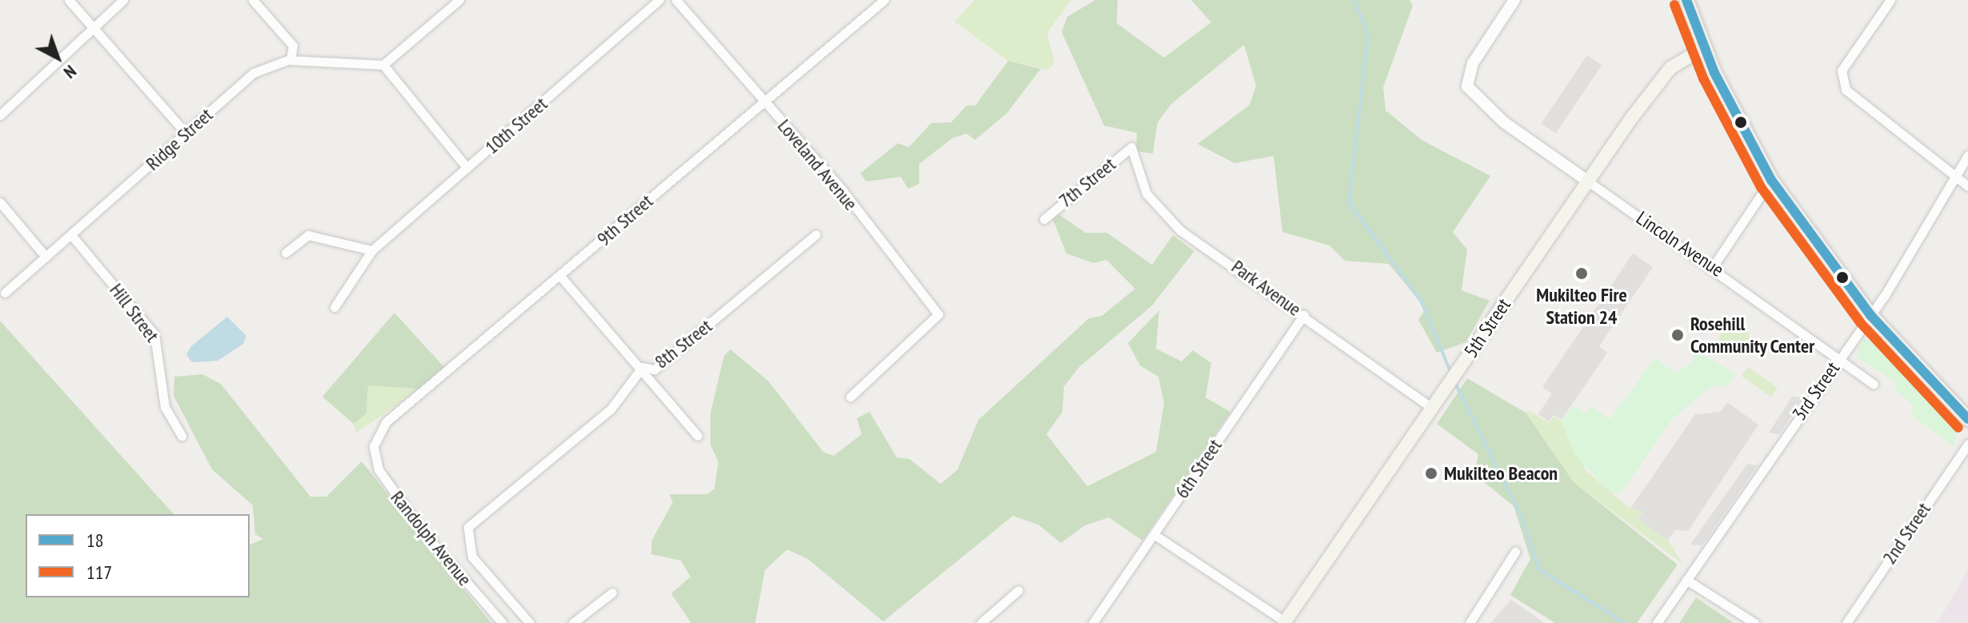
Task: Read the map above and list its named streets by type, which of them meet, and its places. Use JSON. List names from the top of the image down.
{
  "streets": {
    "main road": ["5th Street"],
    "street": [
      "10th Street",
      "Ridge Street",
      "Loveland Avenue",
      "7th Street",
      "9th Street",
      "Lincoln Avenue",
      "Park Avenue",
      "Hill Street",
      "8th Street",
      "3rd Street",
      "6th Street",
      "2nd Street",
      "Randolph Avenue"
    ]
  },
  "crossings": [
    ["Ridge Street", "Hill Street"],
    ["Loveland Avenue", "9th Street"],
    ["7th Street", "Park Avenue"],
    ["9th Street", "Randolph Avenue"],
    ["Lincoln Avenue", "5th Street"],
    ["Lincoln Avenue", "3rd Street"],
    ["Park Avenue", "5th Street"],
    ["Park Avenue", "6th Street"],
    ["8th Street", "Randolph Avenue"]
  ],
  "places": ["Mukilteo Fire Station 24", "Rosehill Community Center", "Mukilteo Beacon"],
  "lines": ["transit line 18", "transit line 117"],
  "legend": ["18", "117"],
  "north": "bottom right"
}
